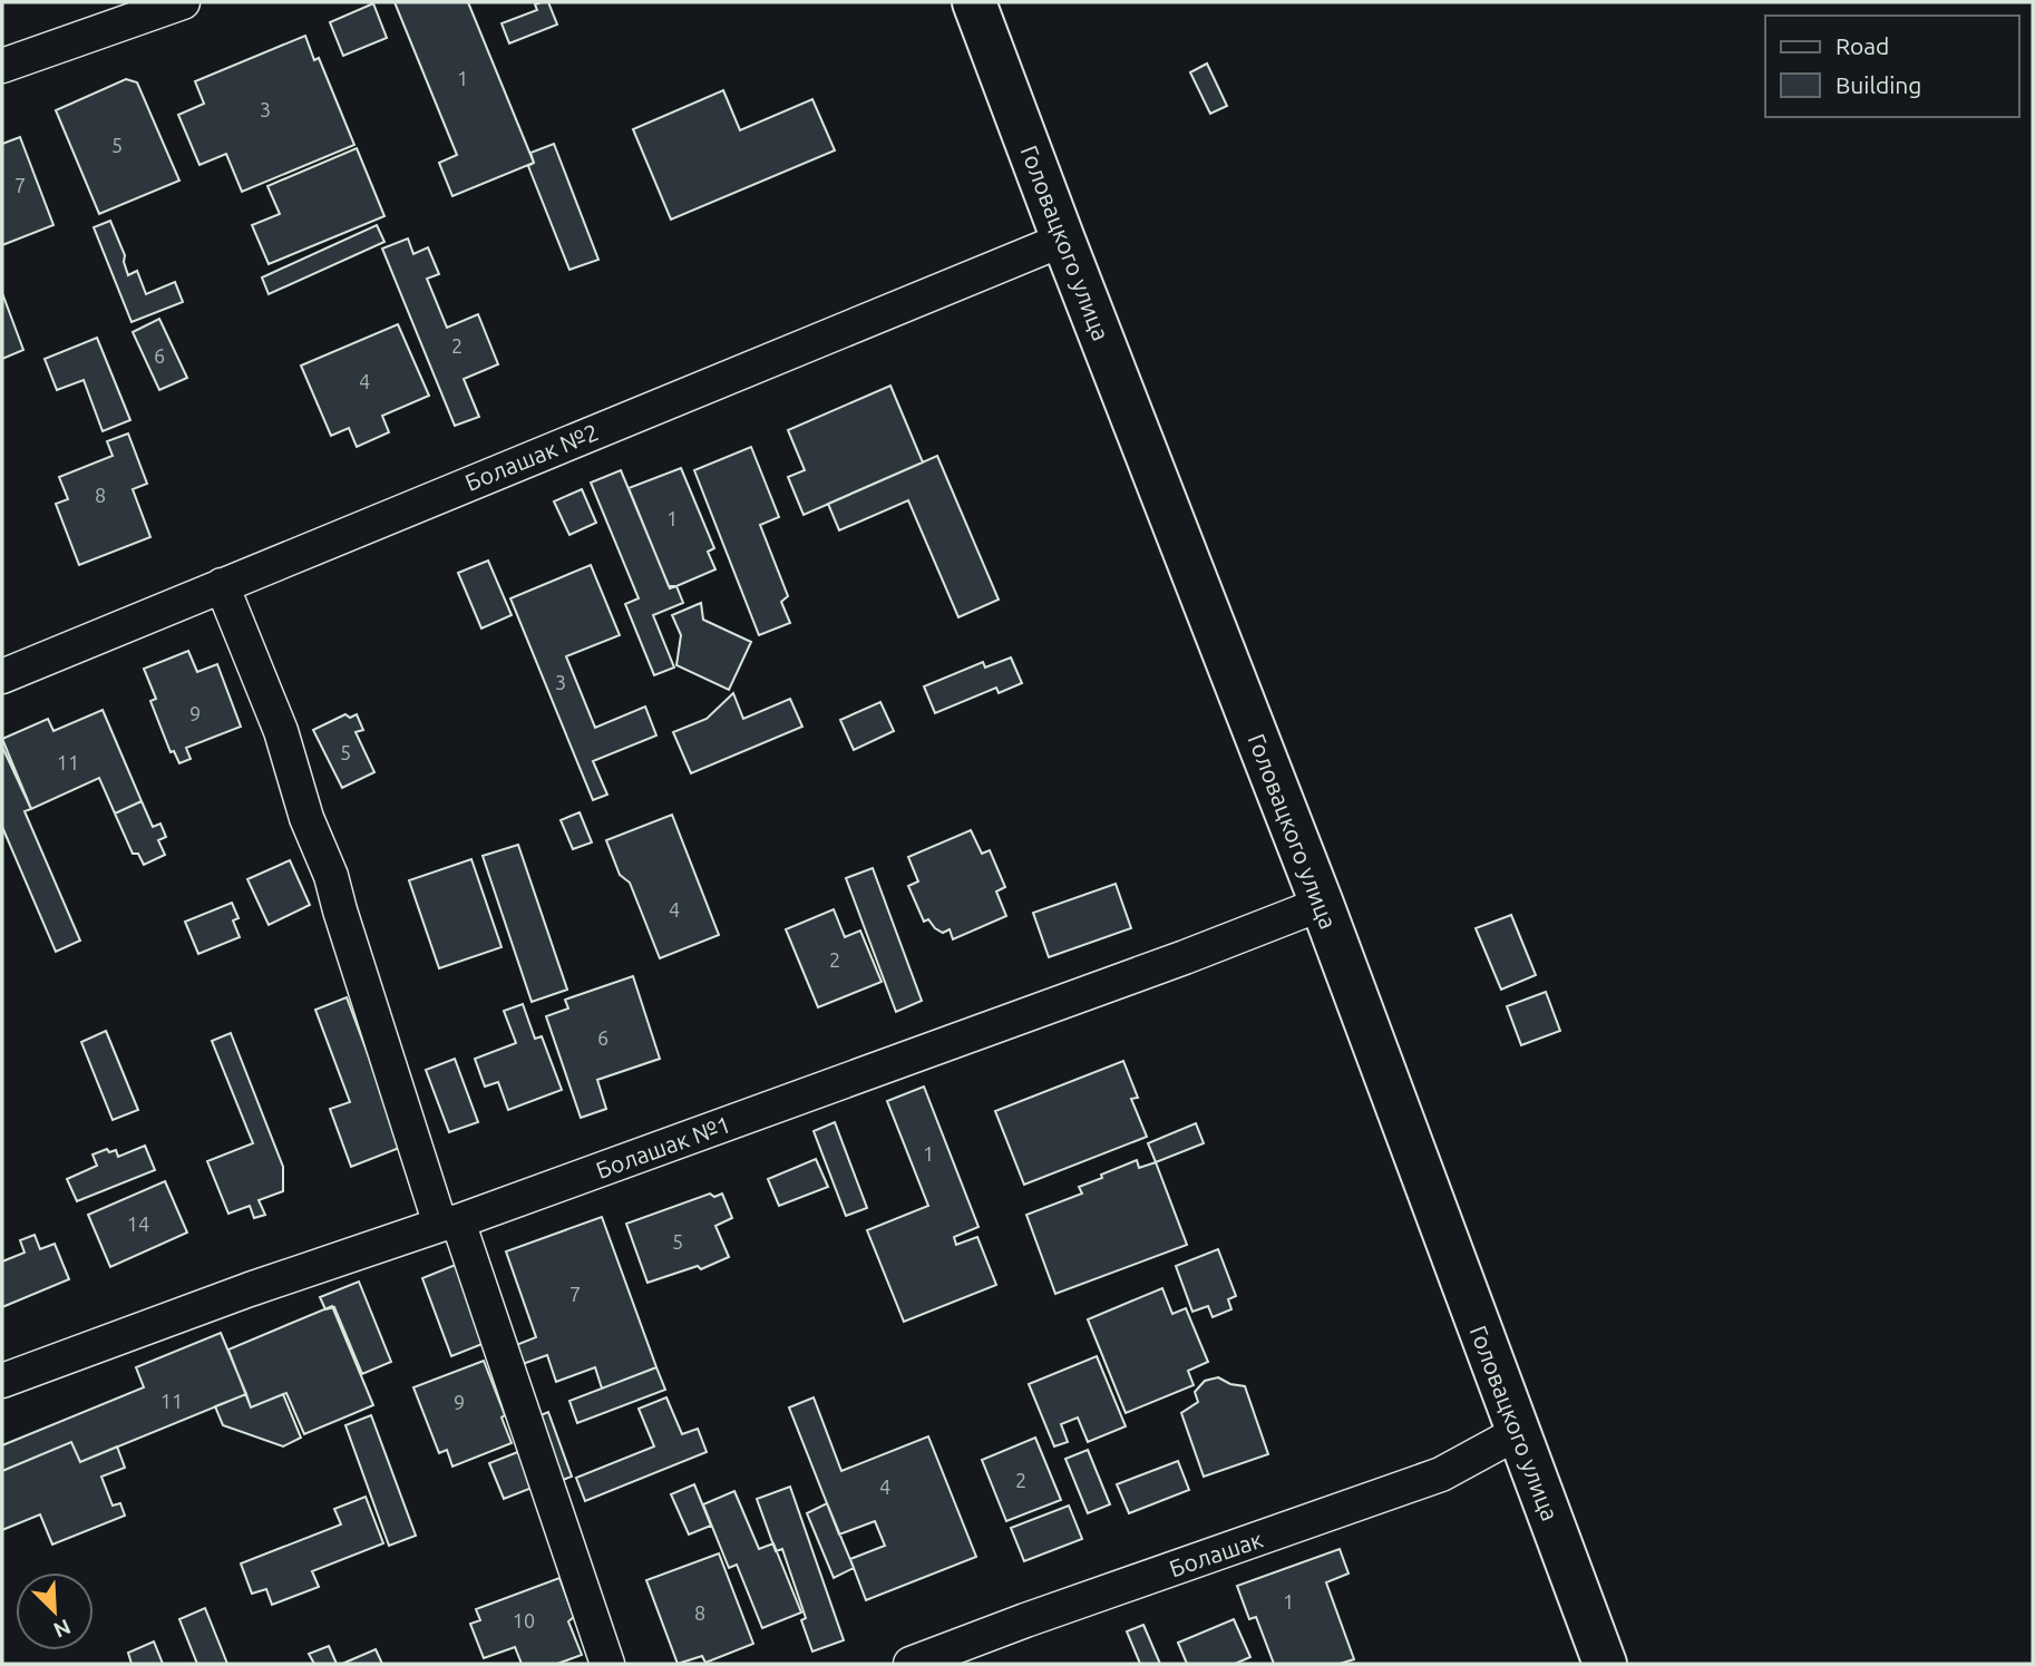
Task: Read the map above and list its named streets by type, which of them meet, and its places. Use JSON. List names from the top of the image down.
{
  "streets": {
    "main road": ["Головацкого улица"],
    "street": ["Болашак №2", "Болашак №1", "Болашак"]
  },
  "crossings": [
    ["Головацкого улица", "Болашак №2"],
    ["Головацкого улица", "Болашак №1"],
    ["Головацкого улица", "Болашак"]
  ],
  "house_numbers": [
    "1",
    "3",
    "5",
    "7",
    "2",
    "6",
    "4",
    "8",
    "1",
    "3",
    "9",
    "5",
    "11",
    "4",
    "2",
    "6",
    "1",
    "14",
    "5",
    "7",
    "11",
    "9",
    "2",
    "4",
    "1",
    "8",
    "10"
  ],
  "legend": ["Road", "Building"],
  "north": "bottom right"
}
